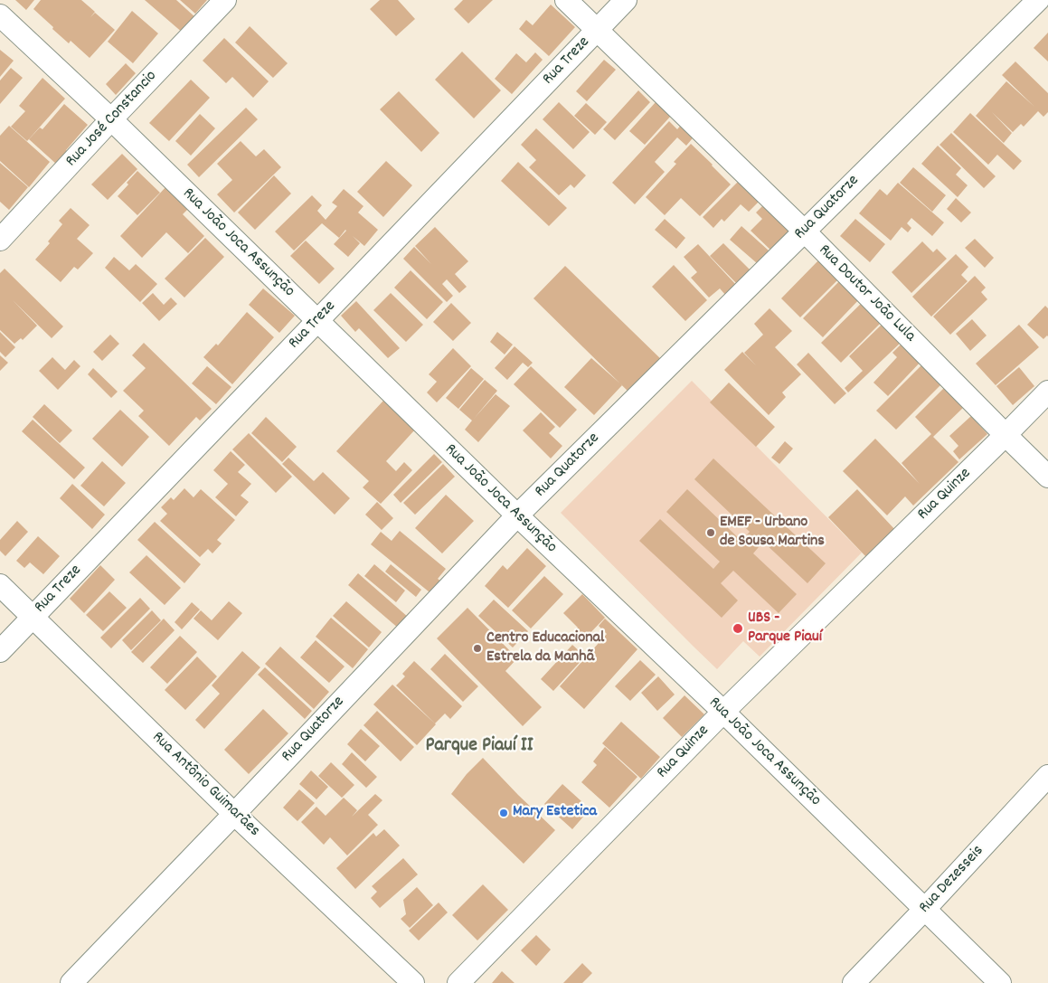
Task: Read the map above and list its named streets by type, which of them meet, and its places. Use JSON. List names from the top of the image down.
{
  "streets": {
    "street": [
      "Rua Treze",
      "Rua José Constancio",
      "Rua Quatorze",
      "Rua João Joca Assunção",
      "Rua Doutor João Lula",
      "Rua Quinze",
      "Rua Antônio Guimarães",
      "Rua Dezesseis"
    ]
  },
  "crossings": [
    ["Rua Treze", "Rua João Joca Assunção"],
    ["Rua Treze", "Rua Doutor João Lula"],
    ["Rua Treze", "Rua Antônio Guimarães"],
    ["Rua José Constancio", "Rua João Joca Assunção"],
    ["Rua Quatorze", "Rua João Joca Assunção"],
    ["Rua Quatorze", "Rua Doutor João Lula"],
    ["Rua Quatorze", "Rua Antônio Guimarães"],
    ["Rua João Joca Assunção", "Rua Quinze"],
    ["Rua João Joca Assunção", "Rua Dezesseis"],
    ["Rua Doutor João Lula", "Rua Quinze"]
  ],
  "districts": ["Parque Piauí II"],
  "places": [
    "EMEF - Urbano de Sousa Martins",
    "UBS - Parque Piauí",
    "Centro Educacional Estrela da Manhã",
    "Mary Estetica"
  ]
}
